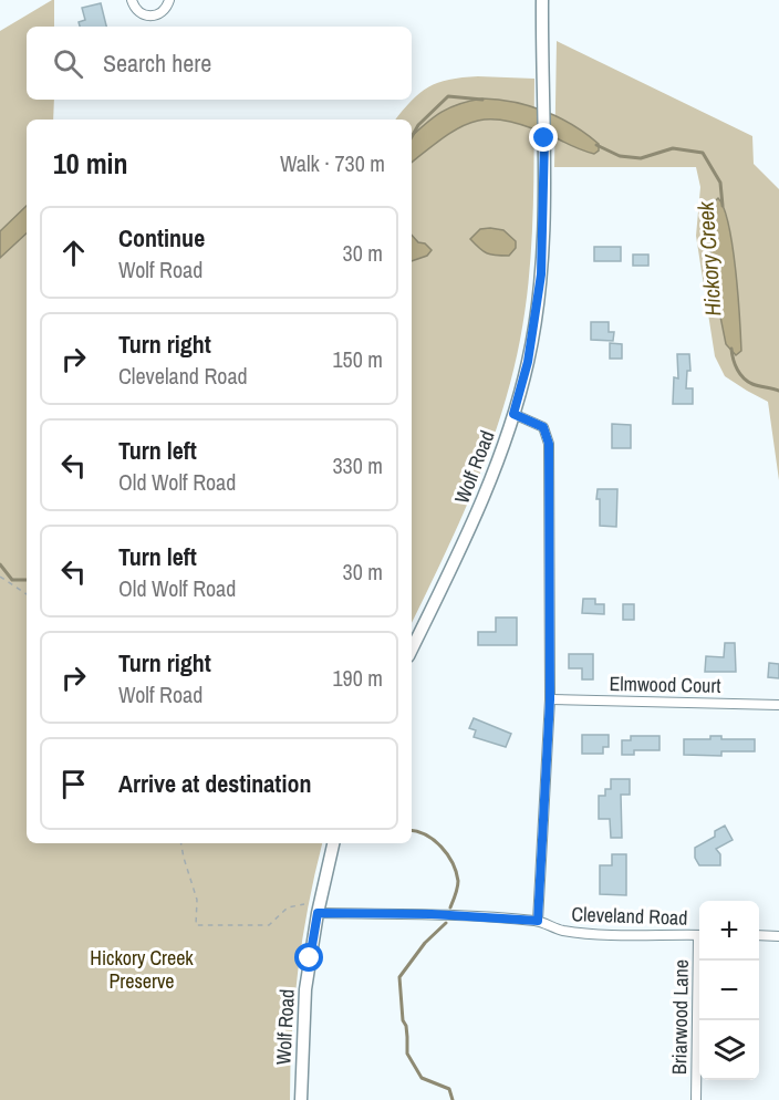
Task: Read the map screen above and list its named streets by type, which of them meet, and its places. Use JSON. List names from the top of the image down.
{
  "streets": {
    "main road": ["Wolf Road"],
    "street": ["Elmwood Court", "Cleveland Road", "Briarwood Lane"]
  },
  "crossings": [
    ["Wolf Road", "Cleveland Road"]
  ],
  "water": ["Hickory Creek"],
  "parks": ["Hickory Creek Preserve"],
  "page": {
    "search": "Search here",
    "heading": ["10 min", "Walk · 730 m"],
    "list": [
      ["Continue", "Wolf Road", "30 m"],
      ["Turn right", "Cleveland Road", "150 m"],
      ["Turn left", "Old Wolf Road", "330 m"],
      ["Turn left", "Old Wolf Road", "30 m"],
      ["Turn right", "Wolf Road", "190 m"],
      "Arrive at destination"
    ],
    "map_buttons": ["+", "−"]
  }
}
